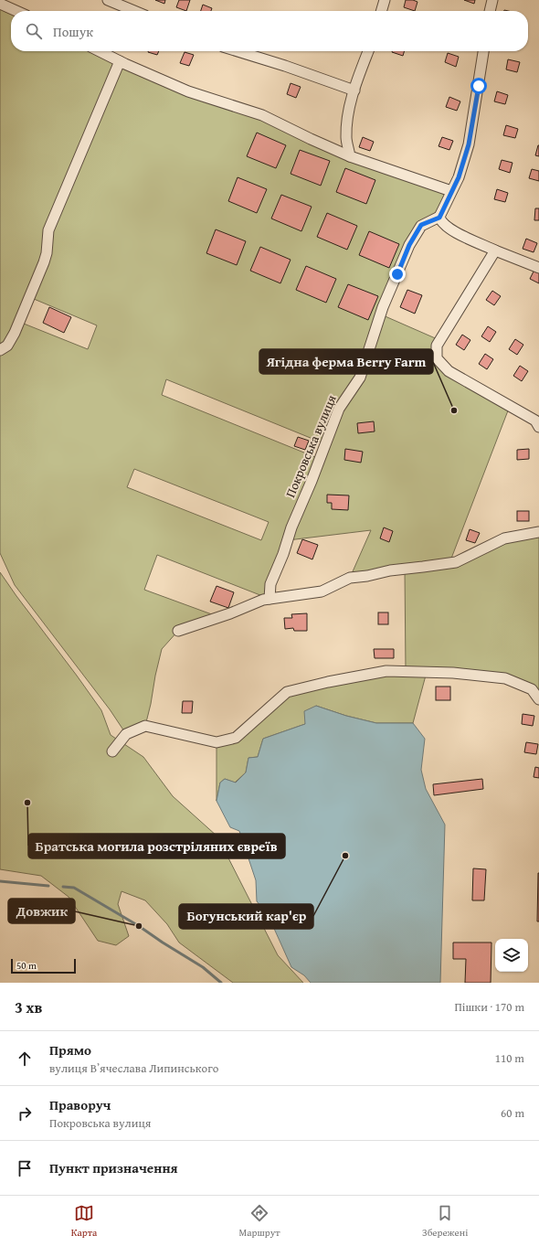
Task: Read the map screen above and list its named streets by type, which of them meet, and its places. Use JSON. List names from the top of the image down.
{
  "streets": {
    "street": ["Покровська вулиця"]
  },
  "places": [
    "Ягідна ферма Berry Farm",
    "Братська могила розстріляних євреїв",
    "Богунський кар'єр",
    "Довжик"
  ],
  "scale_bar": "50 m",
  "page": {
    "search": "Пошук",
    "scale": "50 m",
    "heading": ["3 хв", "Пішки · 170 m"],
    "list": [
      ["Прямо", "вулиця Вʼячеслава Липинського", "110 m"],
      ["Праворуч", "Покровська вулиця", "60 m"],
      "Пункт призначення"
    ],
    "nav": ["Карта", "Маршрут", "Збережені"]
  }
}
